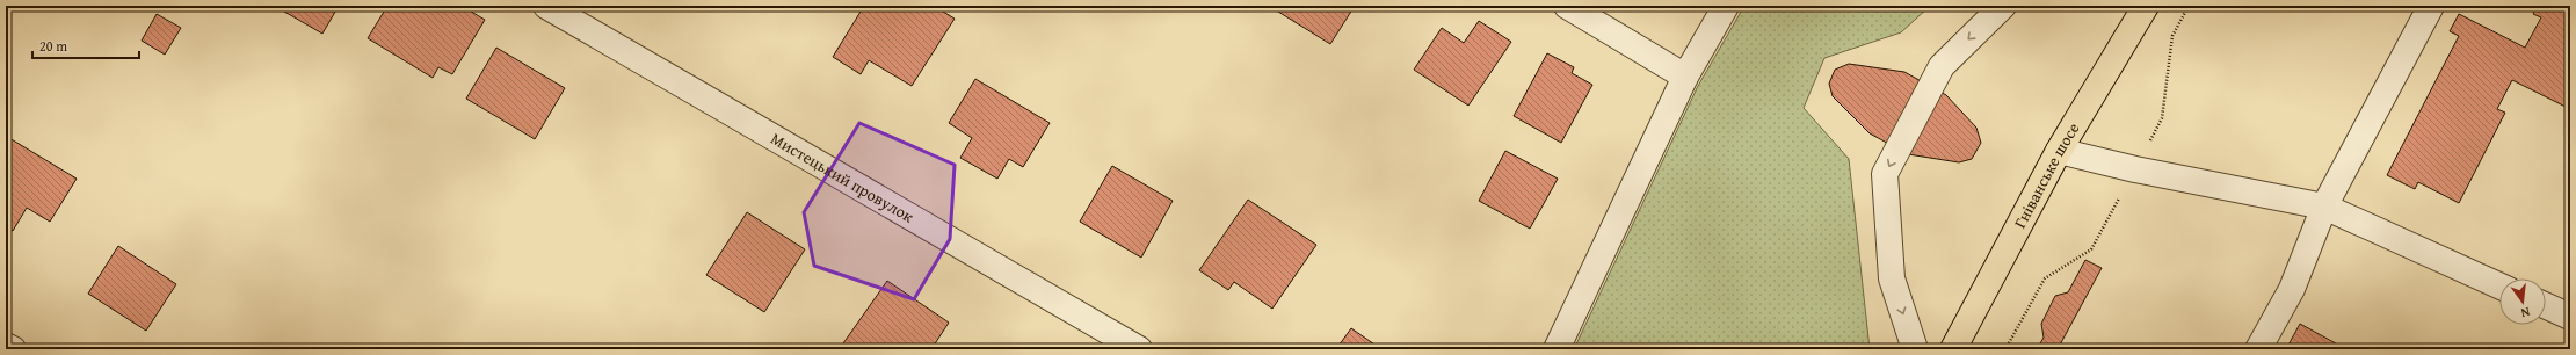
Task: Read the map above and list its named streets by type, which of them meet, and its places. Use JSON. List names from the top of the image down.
{
  "streets": {
    "main road": ["Гніванське шосе"],
    "street": ["Мистецький провулок"]
  },
  "scale_bar": "20 m",
  "north": "bottom"
}
